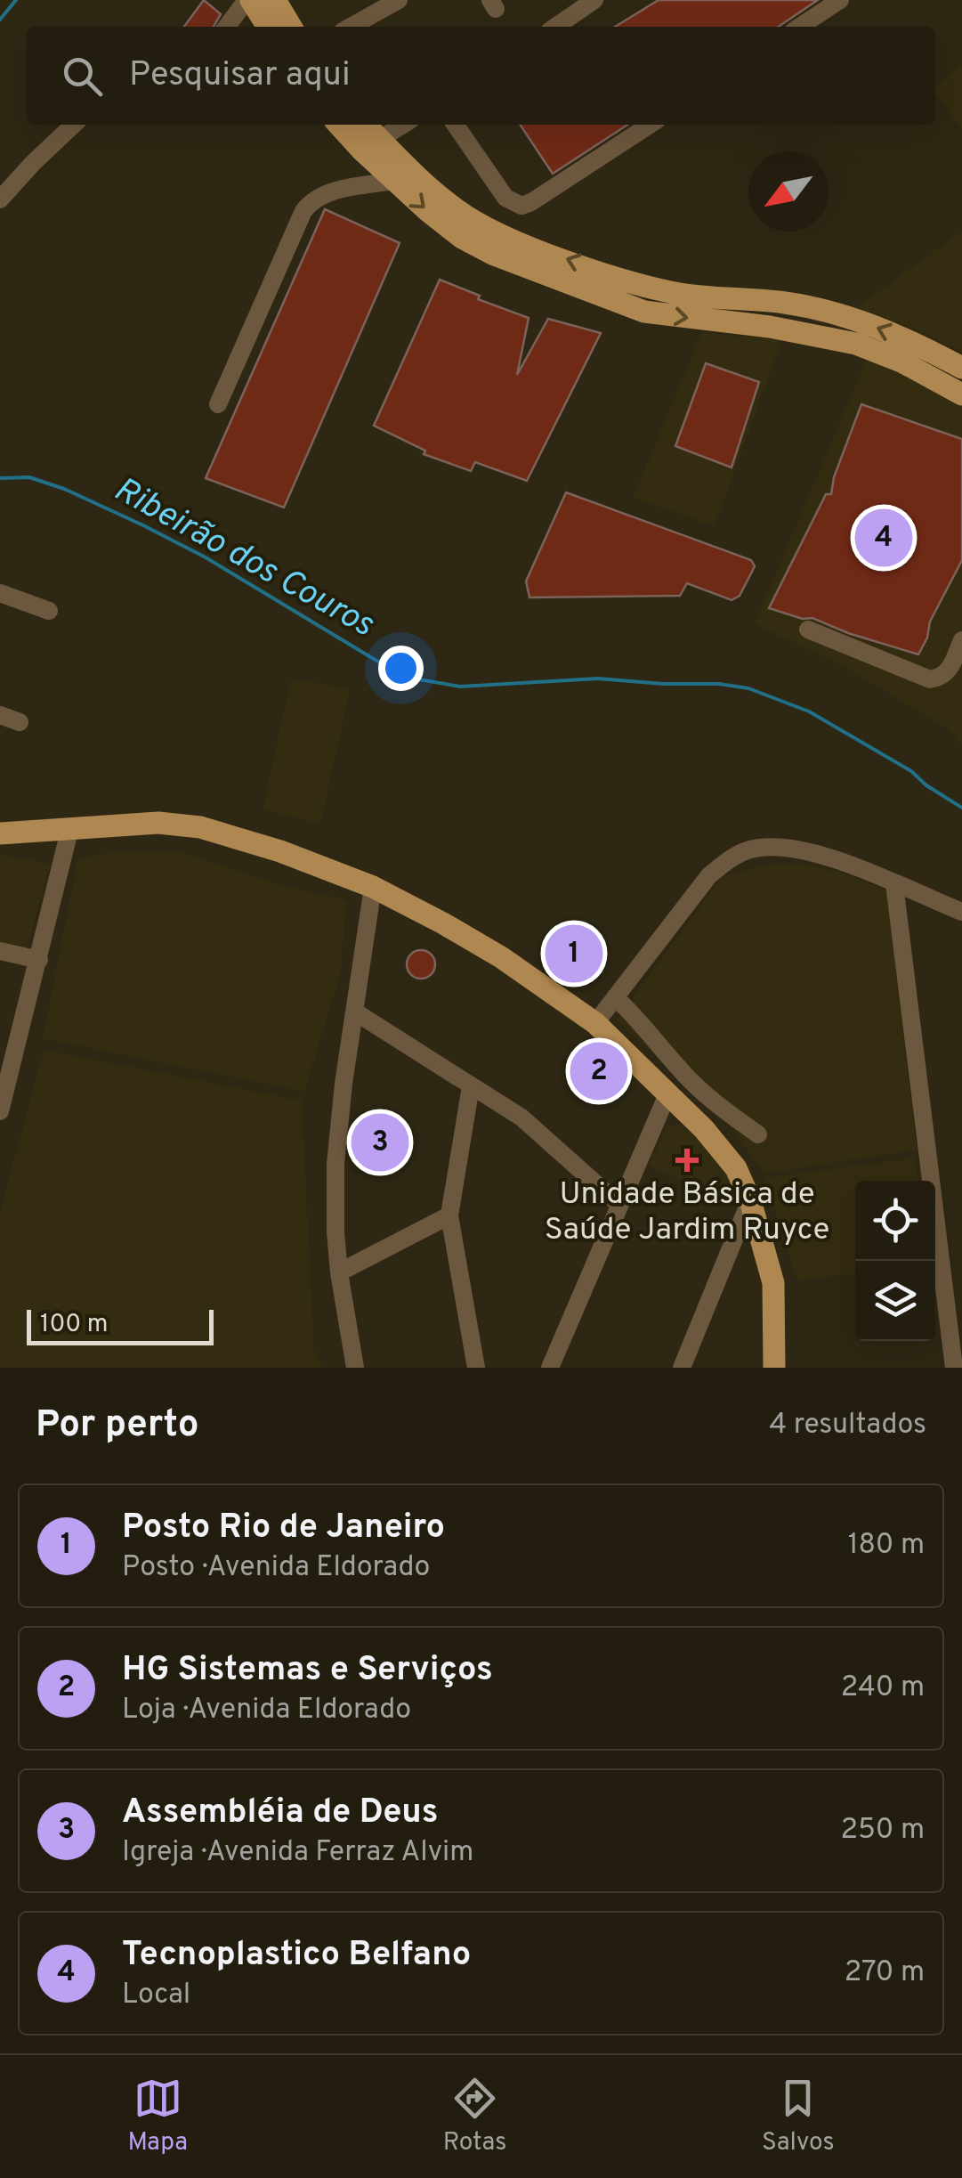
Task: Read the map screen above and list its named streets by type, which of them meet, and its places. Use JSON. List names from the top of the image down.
{
  "water": ["Ribeirão dos Couros"],
  "places": {
    "health": ["Unidade Básica de Saúde Jardim Ruyce"]
  },
  "scale_bar": "100 m",
  "north": "bottom left",
  "page": {
    "search": "Pesquisar aqui",
    "pins": [
      "4",
      "1",
      "2",
      "3"
    ],
    "scale": "100 m",
    "heading": ["Por perto", "4 resultados"],
    "list": [
      {
        "mark": "1",
        "name": "Posto Rio de Janeiro",
        "note": "Posto · Avenida Eldorado",
        "value": "180 m"
      },
      {
        "mark": "2",
        "name": "HG Sistemas e Serviços",
        "note": "Loja · Avenida Eldorado",
        "value": "240 m"
      },
      {
        "mark": "3",
        "name": "Assembléia de Deus",
        "note": "Igreja · Avenida Ferraz Alvim",
        "value": "250 m"
      },
      {
        "mark": "4",
        "name": "Tecnoplastico Belfano",
        "note": "Local",
        "value": "270 m"
      }
    ],
    "nav": ["Mapa", "Rotas", "Salvos"]
  }
}
